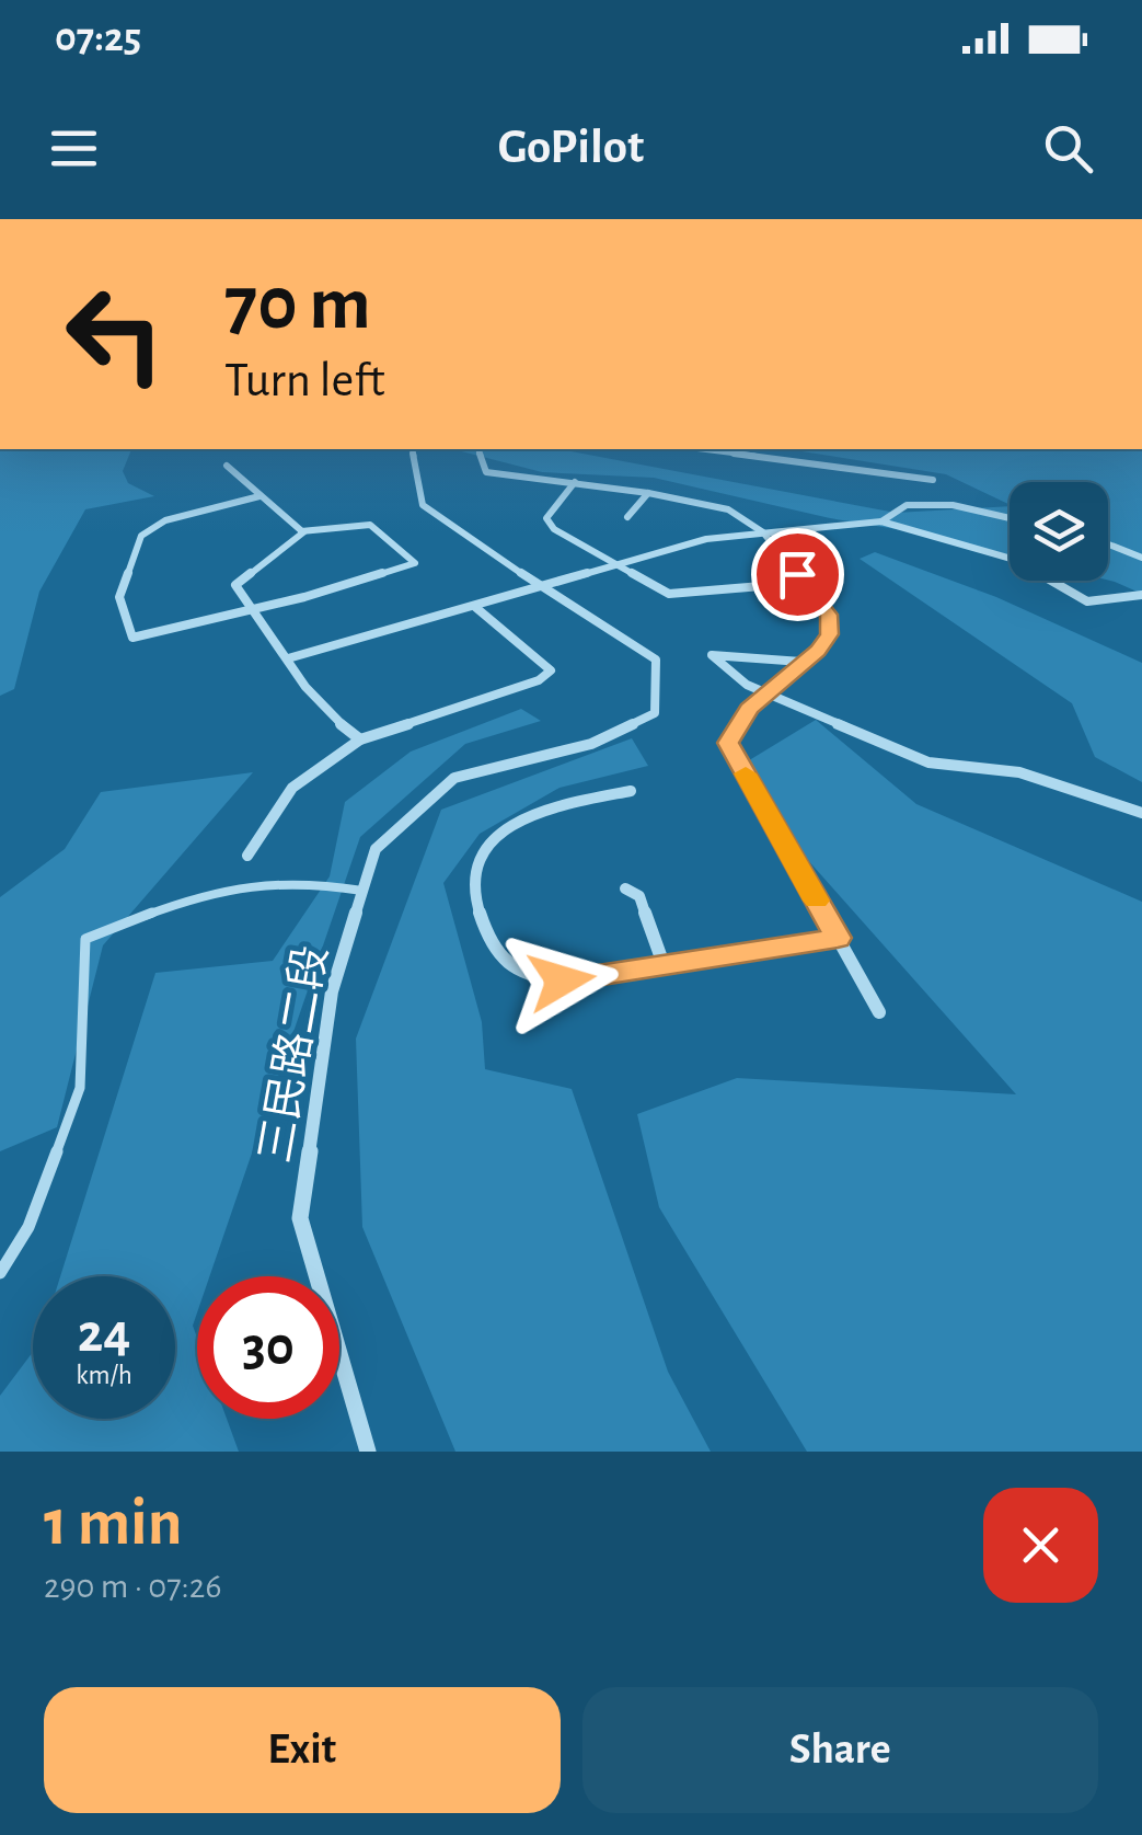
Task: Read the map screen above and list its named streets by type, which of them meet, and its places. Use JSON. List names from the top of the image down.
{
  "streets": {
    "street": ["三民路二段"]
  },
  "page": {
    "status": "07:25",
    "header": "GoPilot",
    "turn": ["70 m", "Turn left"],
    "speed": "24 km/h",
    "limit": "30",
    "heading": ["1 min", "290 m · 07:26"],
    "buttons": ["Exit", "Share"]
  }
}
